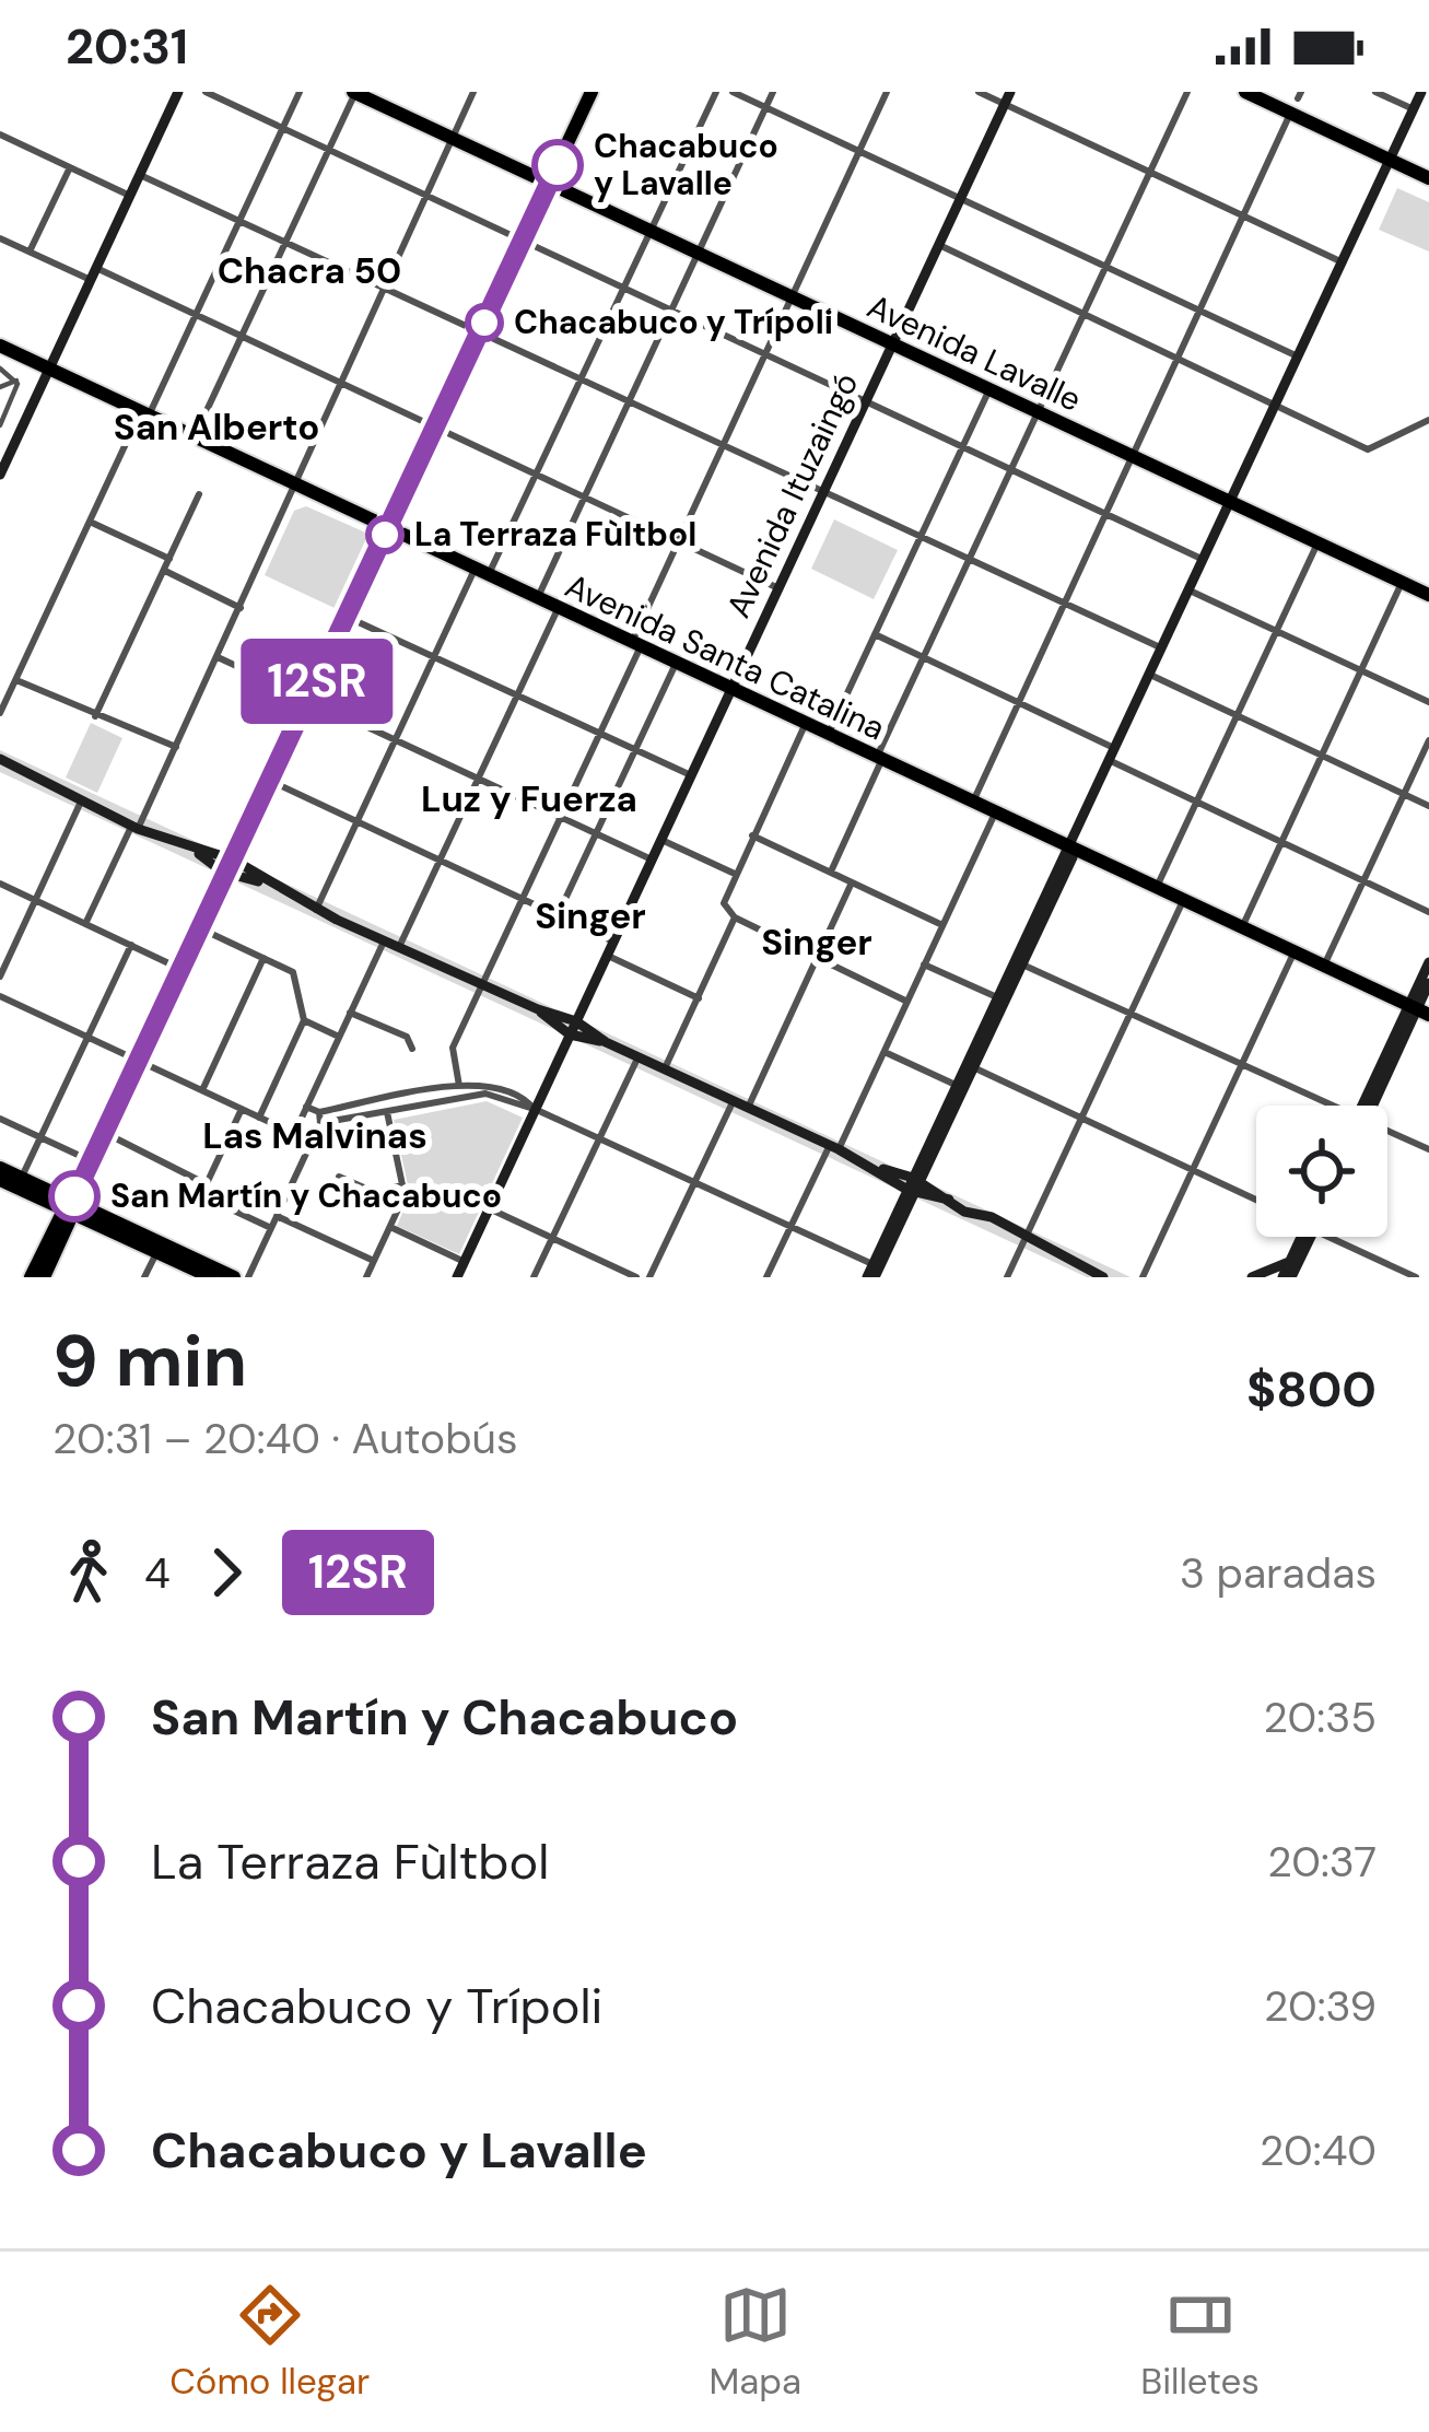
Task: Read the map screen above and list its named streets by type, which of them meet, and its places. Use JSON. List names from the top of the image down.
{
  "streets": {
    "main road": ["Avenida Lavalle", "Avenida Ituzaingó", "Avenida Santa Catalina"]
  },
  "crossings": [
    ["Avenida Lavalle", "Avenida Ituzaingó"],
    ["Avenida Ituzaingó", "Avenida Santa Catalina"]
  ],
  "districts": [
    "Chacra 50",
    "San Alberto",
    "Luz y Fuerza",
    "Singer",
    "Singer",
    "Las Malvinas"
  ],
  "places": [
    "Chacabuco y Lavalle",
    "Chacabuco y Trípoli",
    "La Terraza Fùltbol",
    "San Martín y Chacabuco"
  ],
  "lines": ["bus line 12SR"],
  "page": {
    "status": "20:31",
    "on_map": "12SR",
    "heading": ["9 min", "20:31 – 20:40 · Autobús", "$800"],
    "legs": ["4", "12SR", "3 paradas"],
    "list": [
      {
        "name": "San Martín y Chacabuco",
        "value": "20:35"
      },
      {
        "name": "La Terraza Fùltbol",
        "value": "20:37"
      },
      {
        "name": "Chacabuco y Trípoli",
        "value": "20:39"
      },
      {
        "name": "Chacabuco y Lavalle",
        "value": "20:40"
      }
    ],
    "tabs": ["Cómo llegar", "Mapa", "Billetes"]
  }
}
